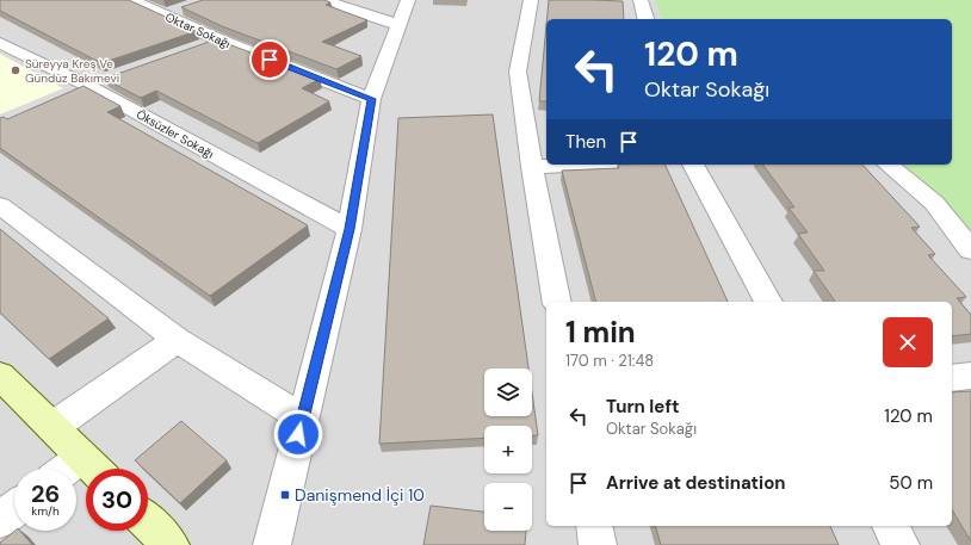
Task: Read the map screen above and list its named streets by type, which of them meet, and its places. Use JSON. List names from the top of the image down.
{
  "streets": {
    "street": ["Oktar Sokağı", "Öksüzler Sokağı"]
  },
  "places": {
    "other": ["Süreyya Kreş Ve Gündüz Bakımevi"],
    "transit": ["Danişmend İçi 10"]
  },
  "page": {
    "turn": ["120 m", "Oktar Sokağı"],
    "then": "Then",
    "heading": ["1 min", "170 m · 21:48"],
    "map_buttons": ["+", "−"],
    "list": [
      {
        "name": "Turn left",
        "note": "Oktar Sokağı",
        "value": "120 m"
      },
      {
        "name": "Arrive at destination",
        "value": "50 m"
      }
    ],
    "speed": "26 km/h",
    "limit": "30"
  }
}
